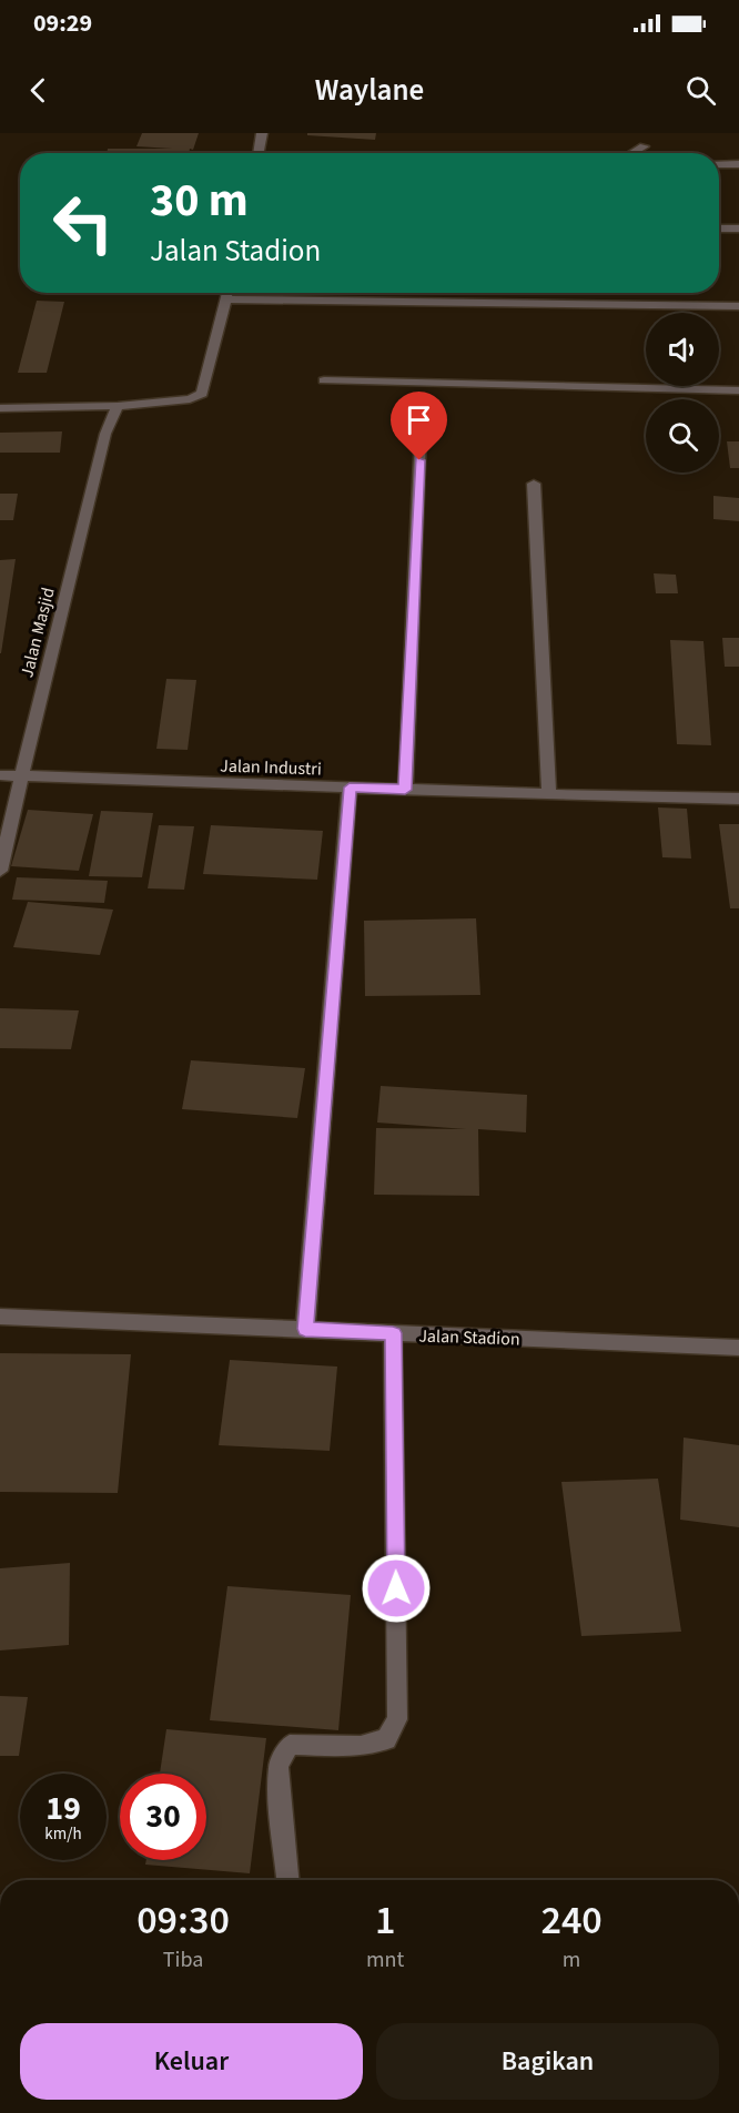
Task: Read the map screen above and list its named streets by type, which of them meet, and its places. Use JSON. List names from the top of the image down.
{
  "streets": {
    "street": ["Jalan Masjid", "Jalan Industri", "Jalan Stadion"]
  },
  "crossings": [
    ["Jalan Masjid", "Jalan Industri"]
  ],
  "page": {
    "status": "09:29",
    "header": "Waylane",
    "turn": ["30 m", "Jalan Stadion"],
    "speed": "19 km/h",
    "limit": "30",
    "eta": [
      "09:30",
      "Tiba",
      "1",
      "mnt",
      "240",
      "m"
    ],
    "buttons": ["Keluar", "Bagikan"]
  }
}
